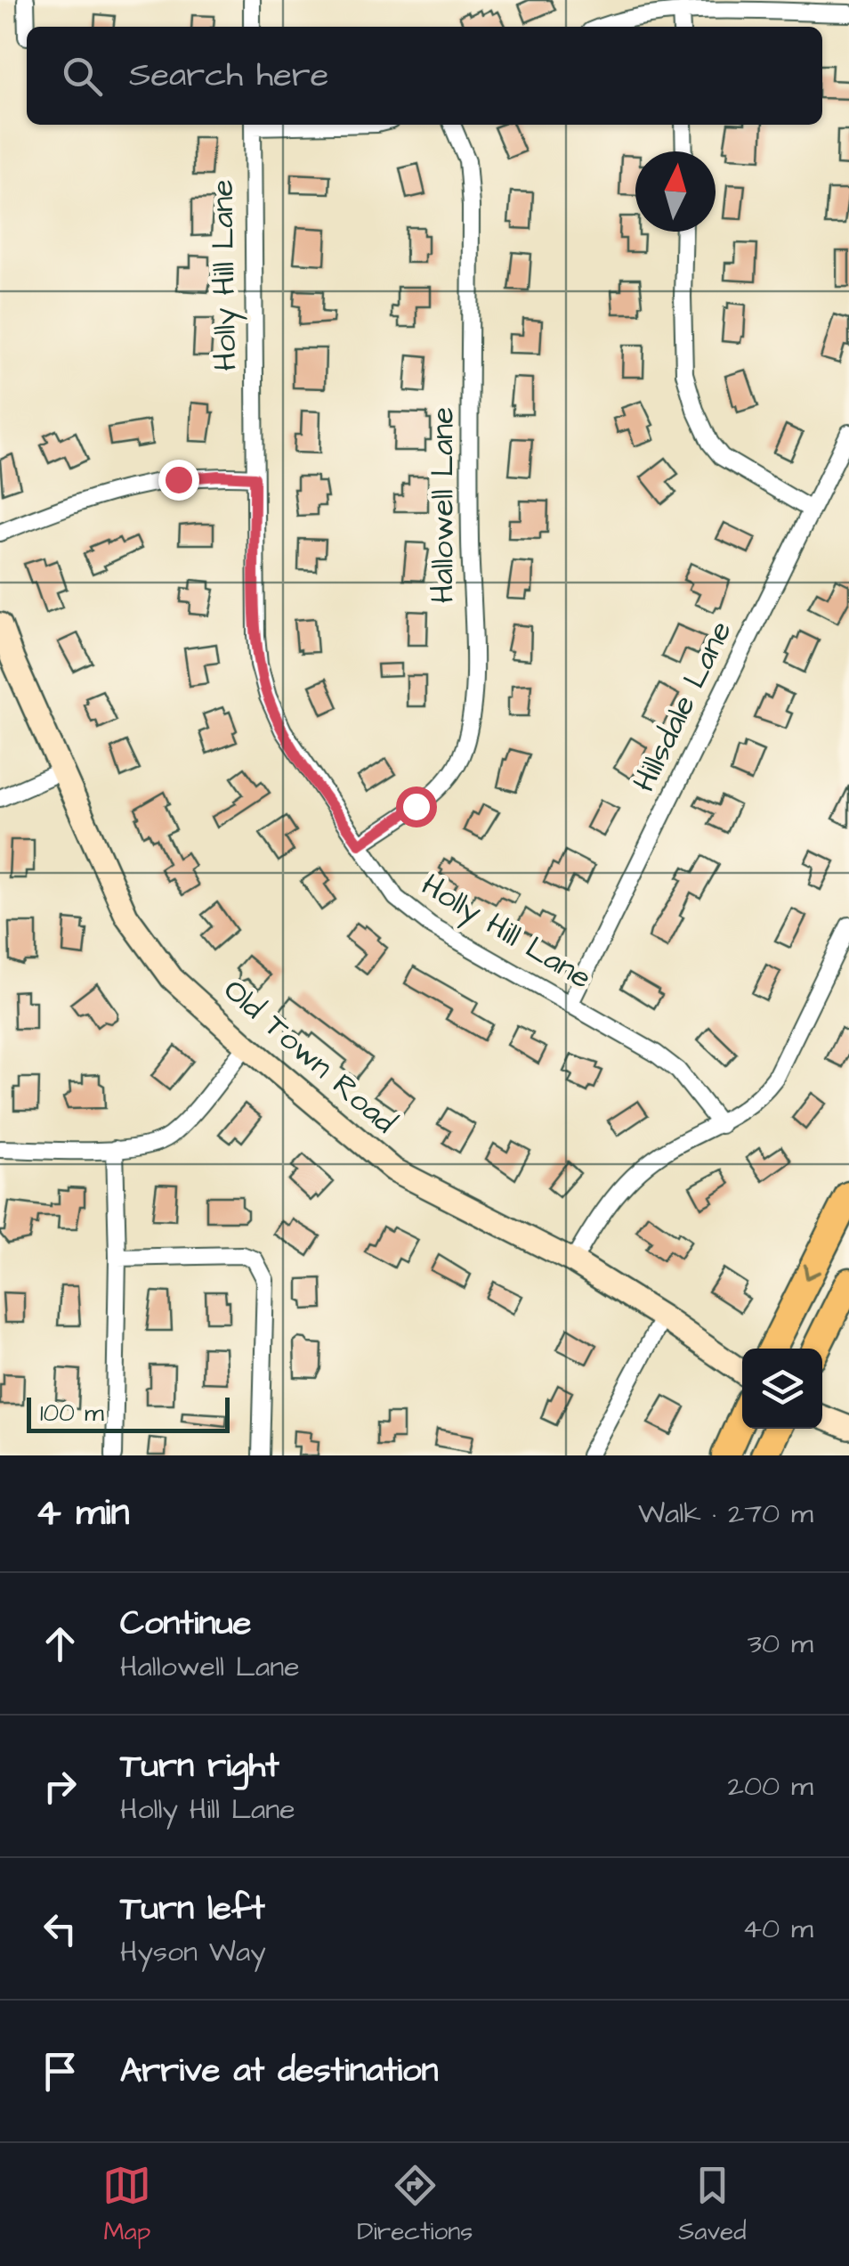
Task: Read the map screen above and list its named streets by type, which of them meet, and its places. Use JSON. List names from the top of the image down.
{
  "streets": {
    "main road": ["Old Town Road"],
    "street": ["Holly Hill Lane", "Hallowell Lane", "Hillsdale Lane"]
  },
  "crossings": [
    ["Holly Hill Lane", "Hallowell Lane"],
    ["Holly Hill Lane", "Hillsdale Lane"]
  ],
  "scale_bar": "100 m",
  "north": "top",
  "page": {
    "search": "Search here",
    "scale": "100 m",
    "heading": ["4 min", "Walk · 270 m"],
    "list": [
      ["Continue", "Hallowell Lane", "30 m"],
      ["Turn right", "Holly Hill Lane", "200 m"],
      ["Turn left", "Hyson Way", "40 m"],
      "Arrive at destination"
    ],
    "nav": ["Map", "Directions", "Saved"]
  }
}
